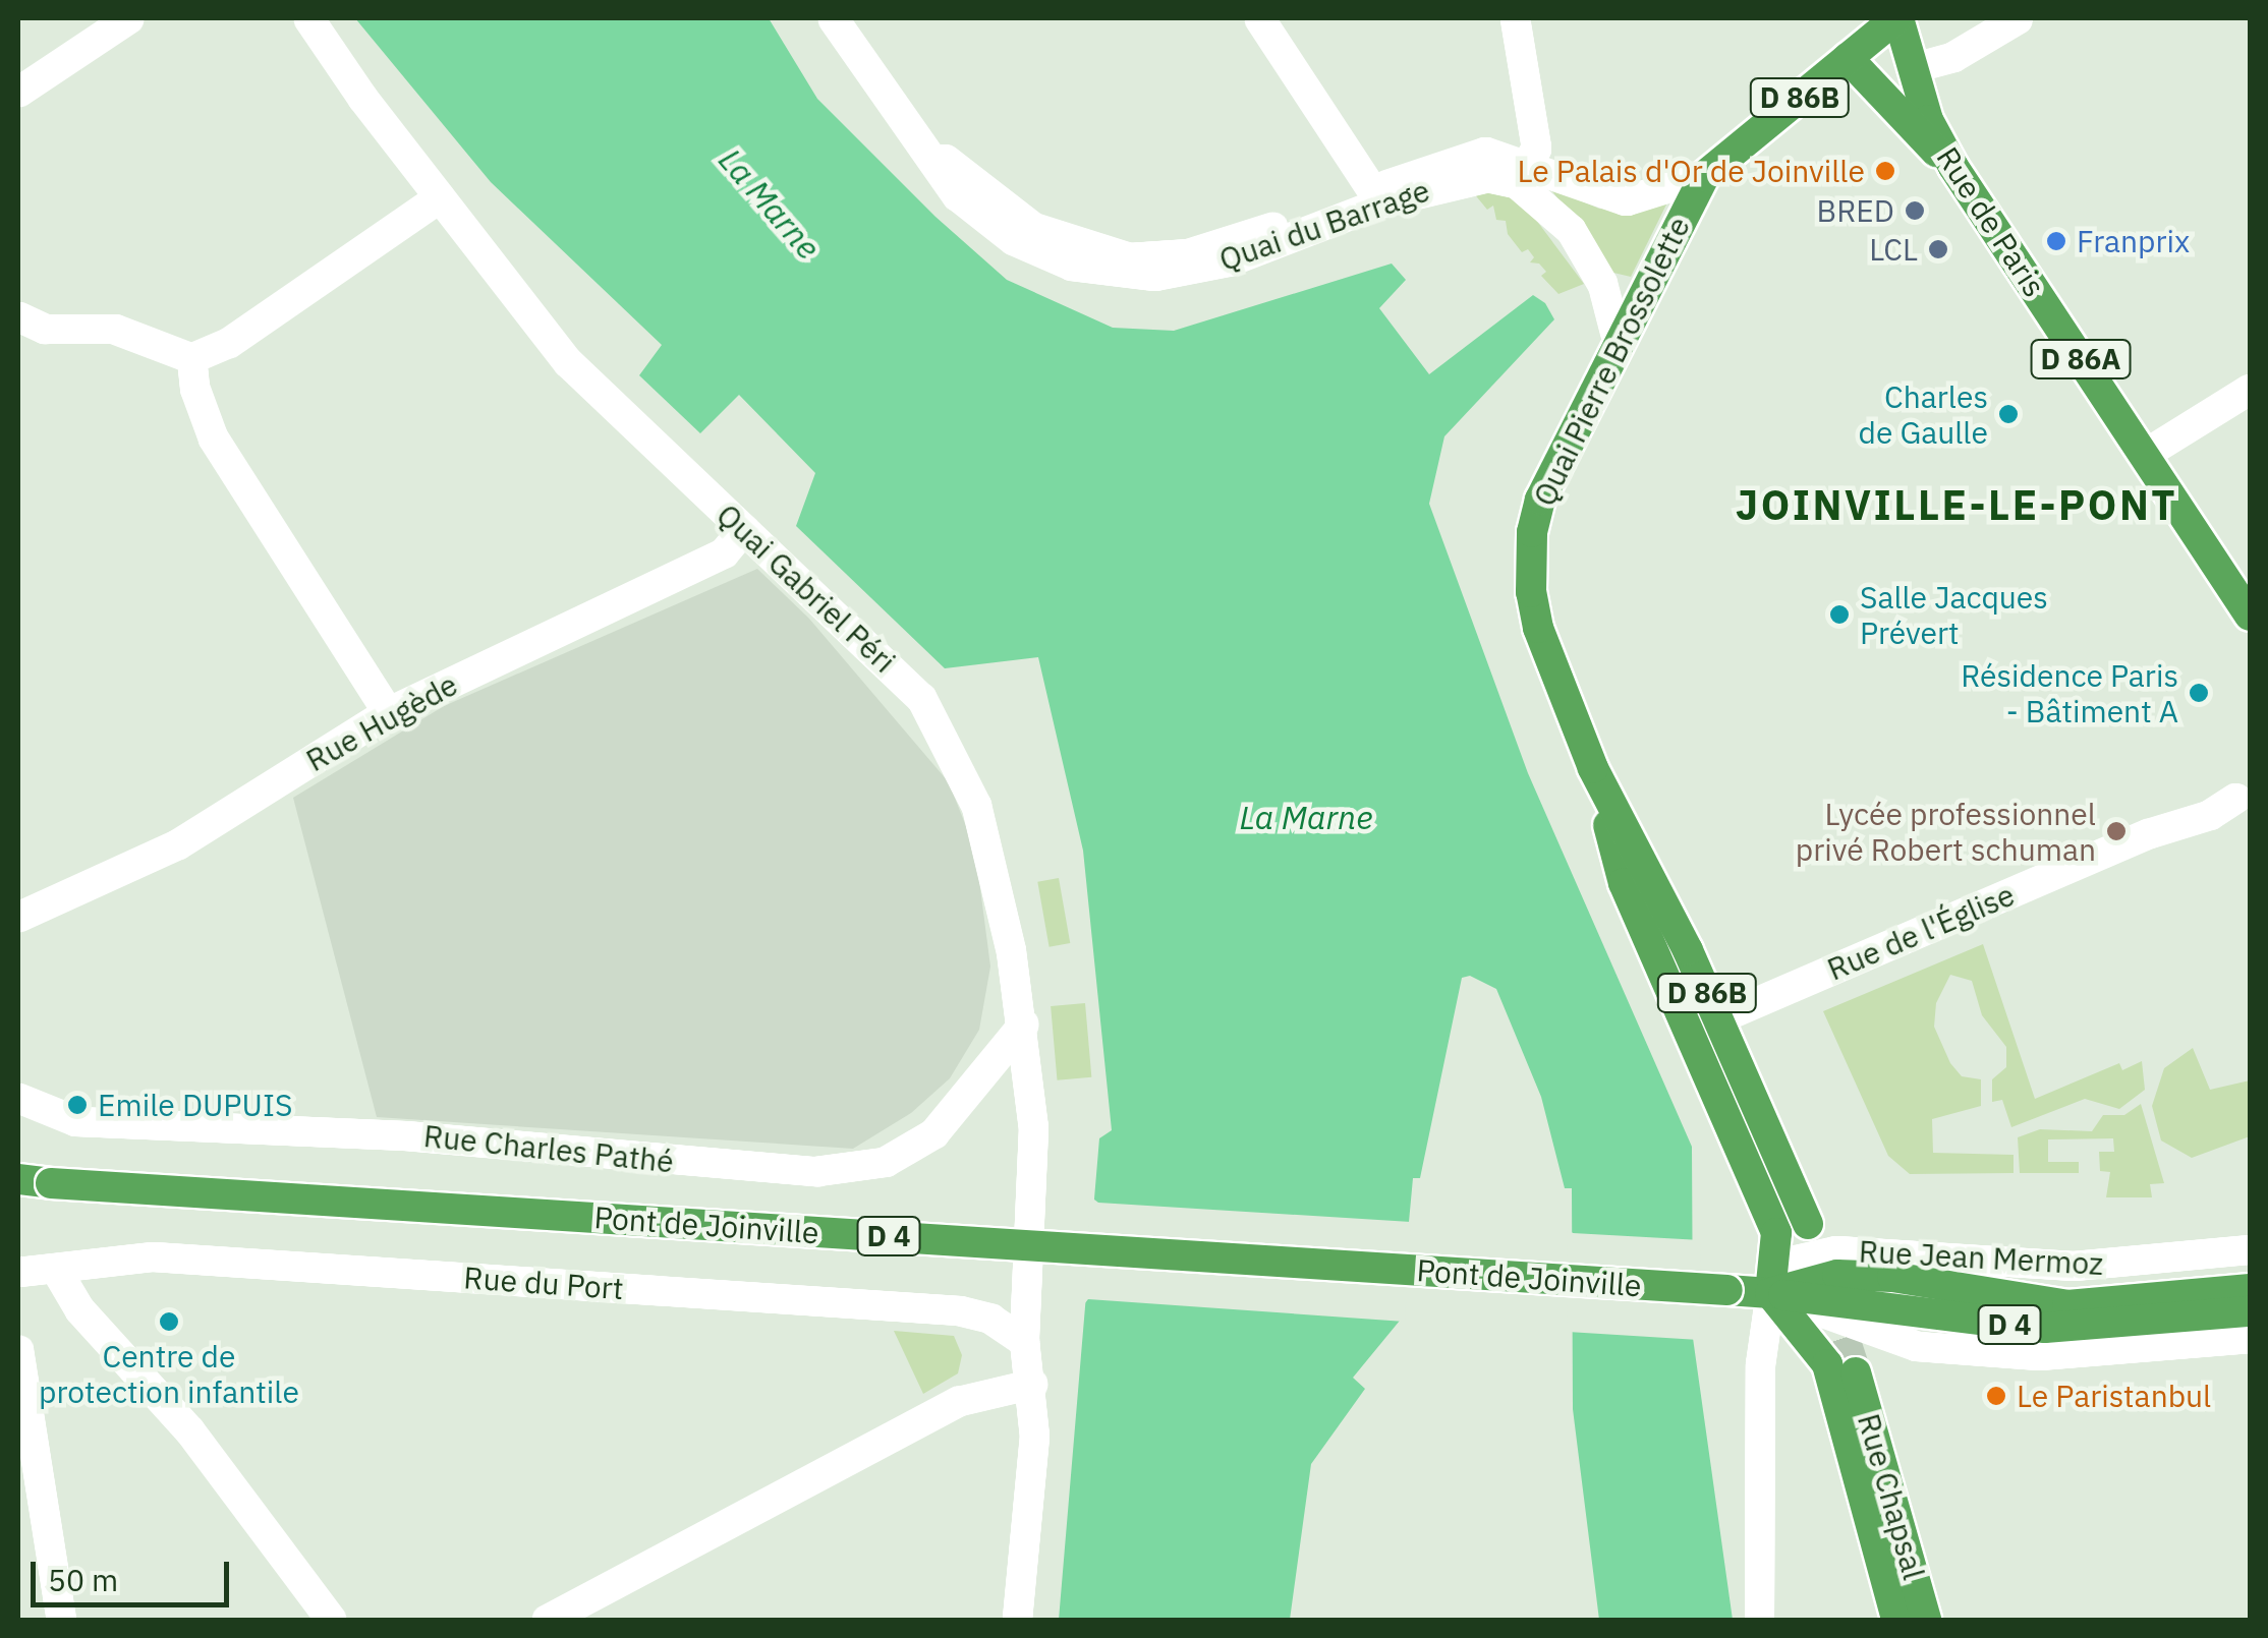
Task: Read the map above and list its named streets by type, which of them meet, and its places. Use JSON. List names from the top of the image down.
{
  "streets": {
    "main road": [
      "D 86B",
      "Rue de Paris",
      "D 86A",
      "Quai Pierre Brossolette",
      "Pont de Joinville",
      "D 4",
      "Rue Chapsal"
    ],
    "street": [
      "Quai du Barrage",
      "Quai Gabriel Péri",
      "Rue Hugède",
      "Rue de l'Église",
      "Rue Charles Pathé",
      "Rue Jean Mermoz",
      "Rue du Port"
    ]
  },
  "crossings": [
    ["D 86B", "Rue de Paris"],
    ["D 86B", "Quai du Barrage"],
    ["D 86B", "Quai Pierre Brossolette"],
    ["Quai du Barrage", "Quai Pierre Brossolette"],
    ["Quai Pierre Brossolette", "Rue de l'Église"],
    ["Quai Gabriel Péri", "Rue Hugède"],
    ["Quai Gabriel Péri", "Rue Charles Pathé"],
    ["Quai Gabriel Péri", "Rue du Port"],
    ["Pont de Joinville", "D 4"],
    ["Pont de Joinville", "Rue Jean Mermoz"],
    ["D 4", "Rue Jean Mermoz"]
  ],
  "districts": ["JOINVILLE-LE-PONT"],
  "water": ["La Marne"],
  "places": [
    "Le Palais d'Or de Joinville",
    "BRED",
    "Franprix",
    "LCL",
    "Charles de Gaulle",
    "Salle Jacques Prévert",
    "Résidence Paris - Bâtiment A",
    "Lycée professionnel privé Robert schuman",
    "Emile DUPUIS",
    "Centre de protection infantile",
    "Le Paristanbul"
  ],
  "scale_bar": "50 m"
}
